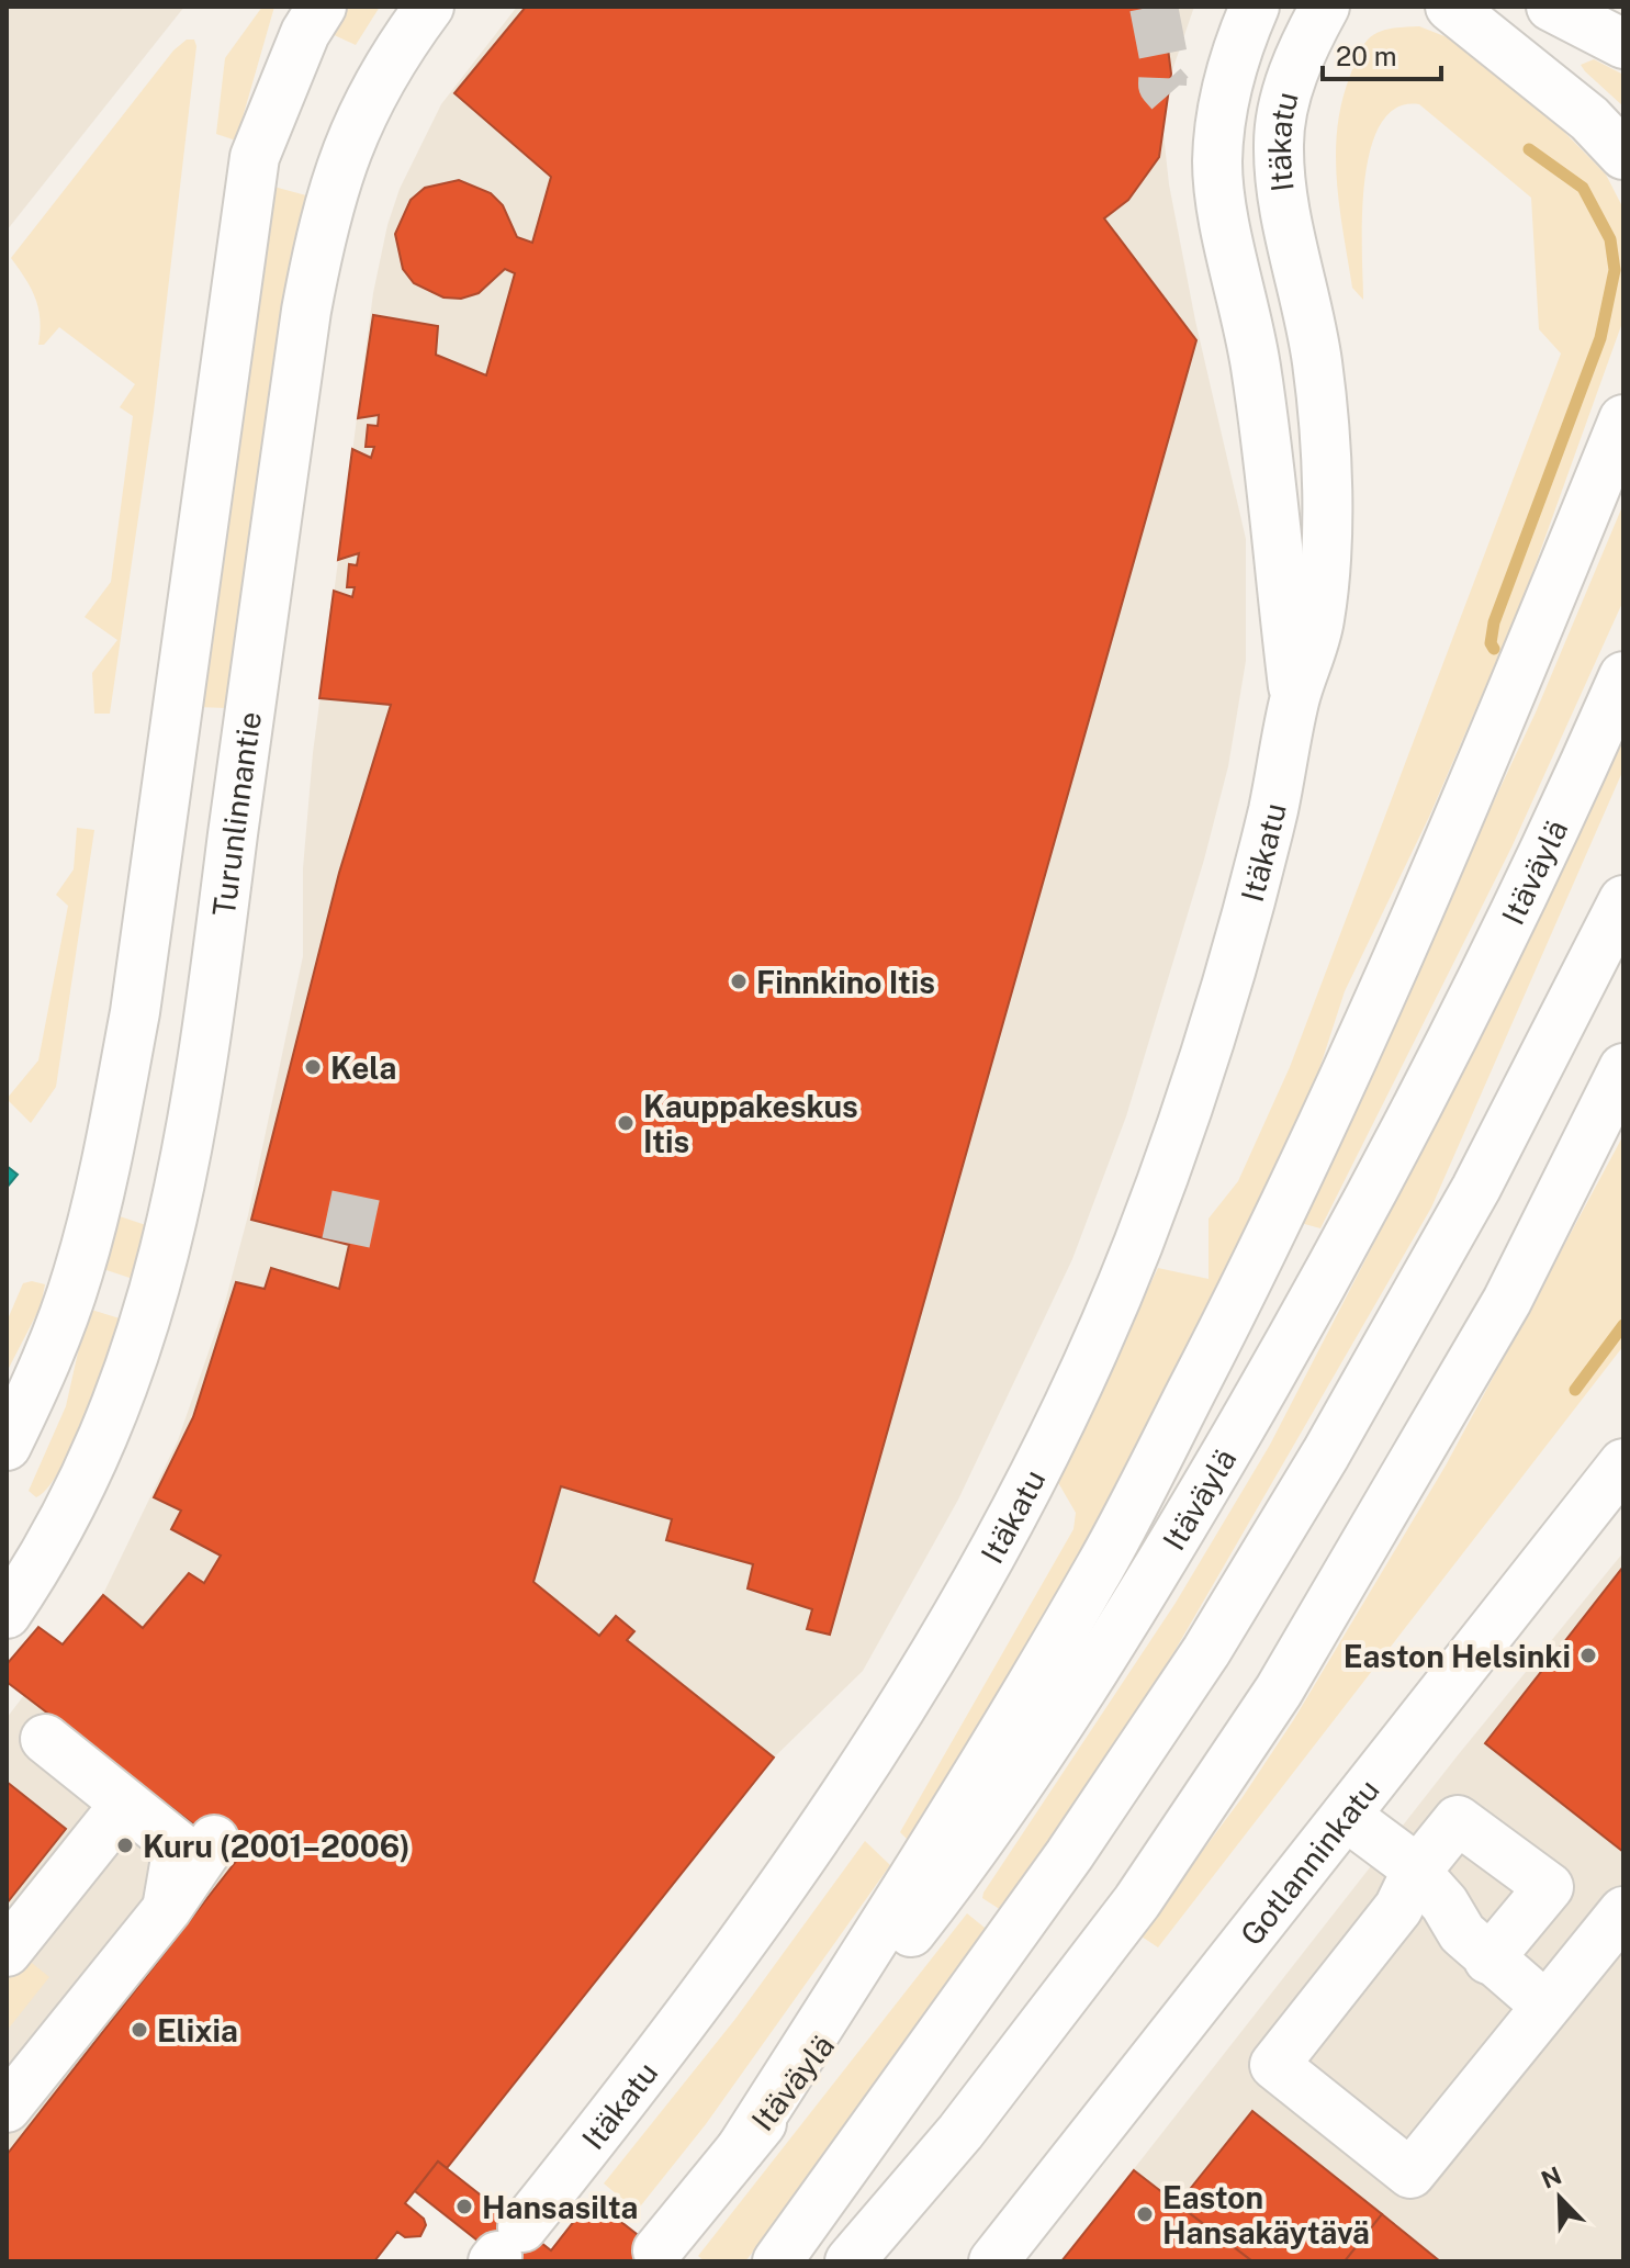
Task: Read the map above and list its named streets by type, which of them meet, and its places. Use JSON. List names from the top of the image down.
{
  "streets": {
    "main road": [
      "Itäkatu",
      "Turunlinnantie",
      "Itäväylä",
      "Gotlanninkatu"
    ]
  },
  "places": [
    "Finnkino Itis",
    "Kela",
    "Kauppakeskus Itis",
    "Easton Helsinki",
    "Kuru (2001–2006)",
    "Elixia",
    "Hansasilta",
    "Easton Hansakäytävä"
  ],
  "scale_bar": "20 m",
  "north": "top left"
}
